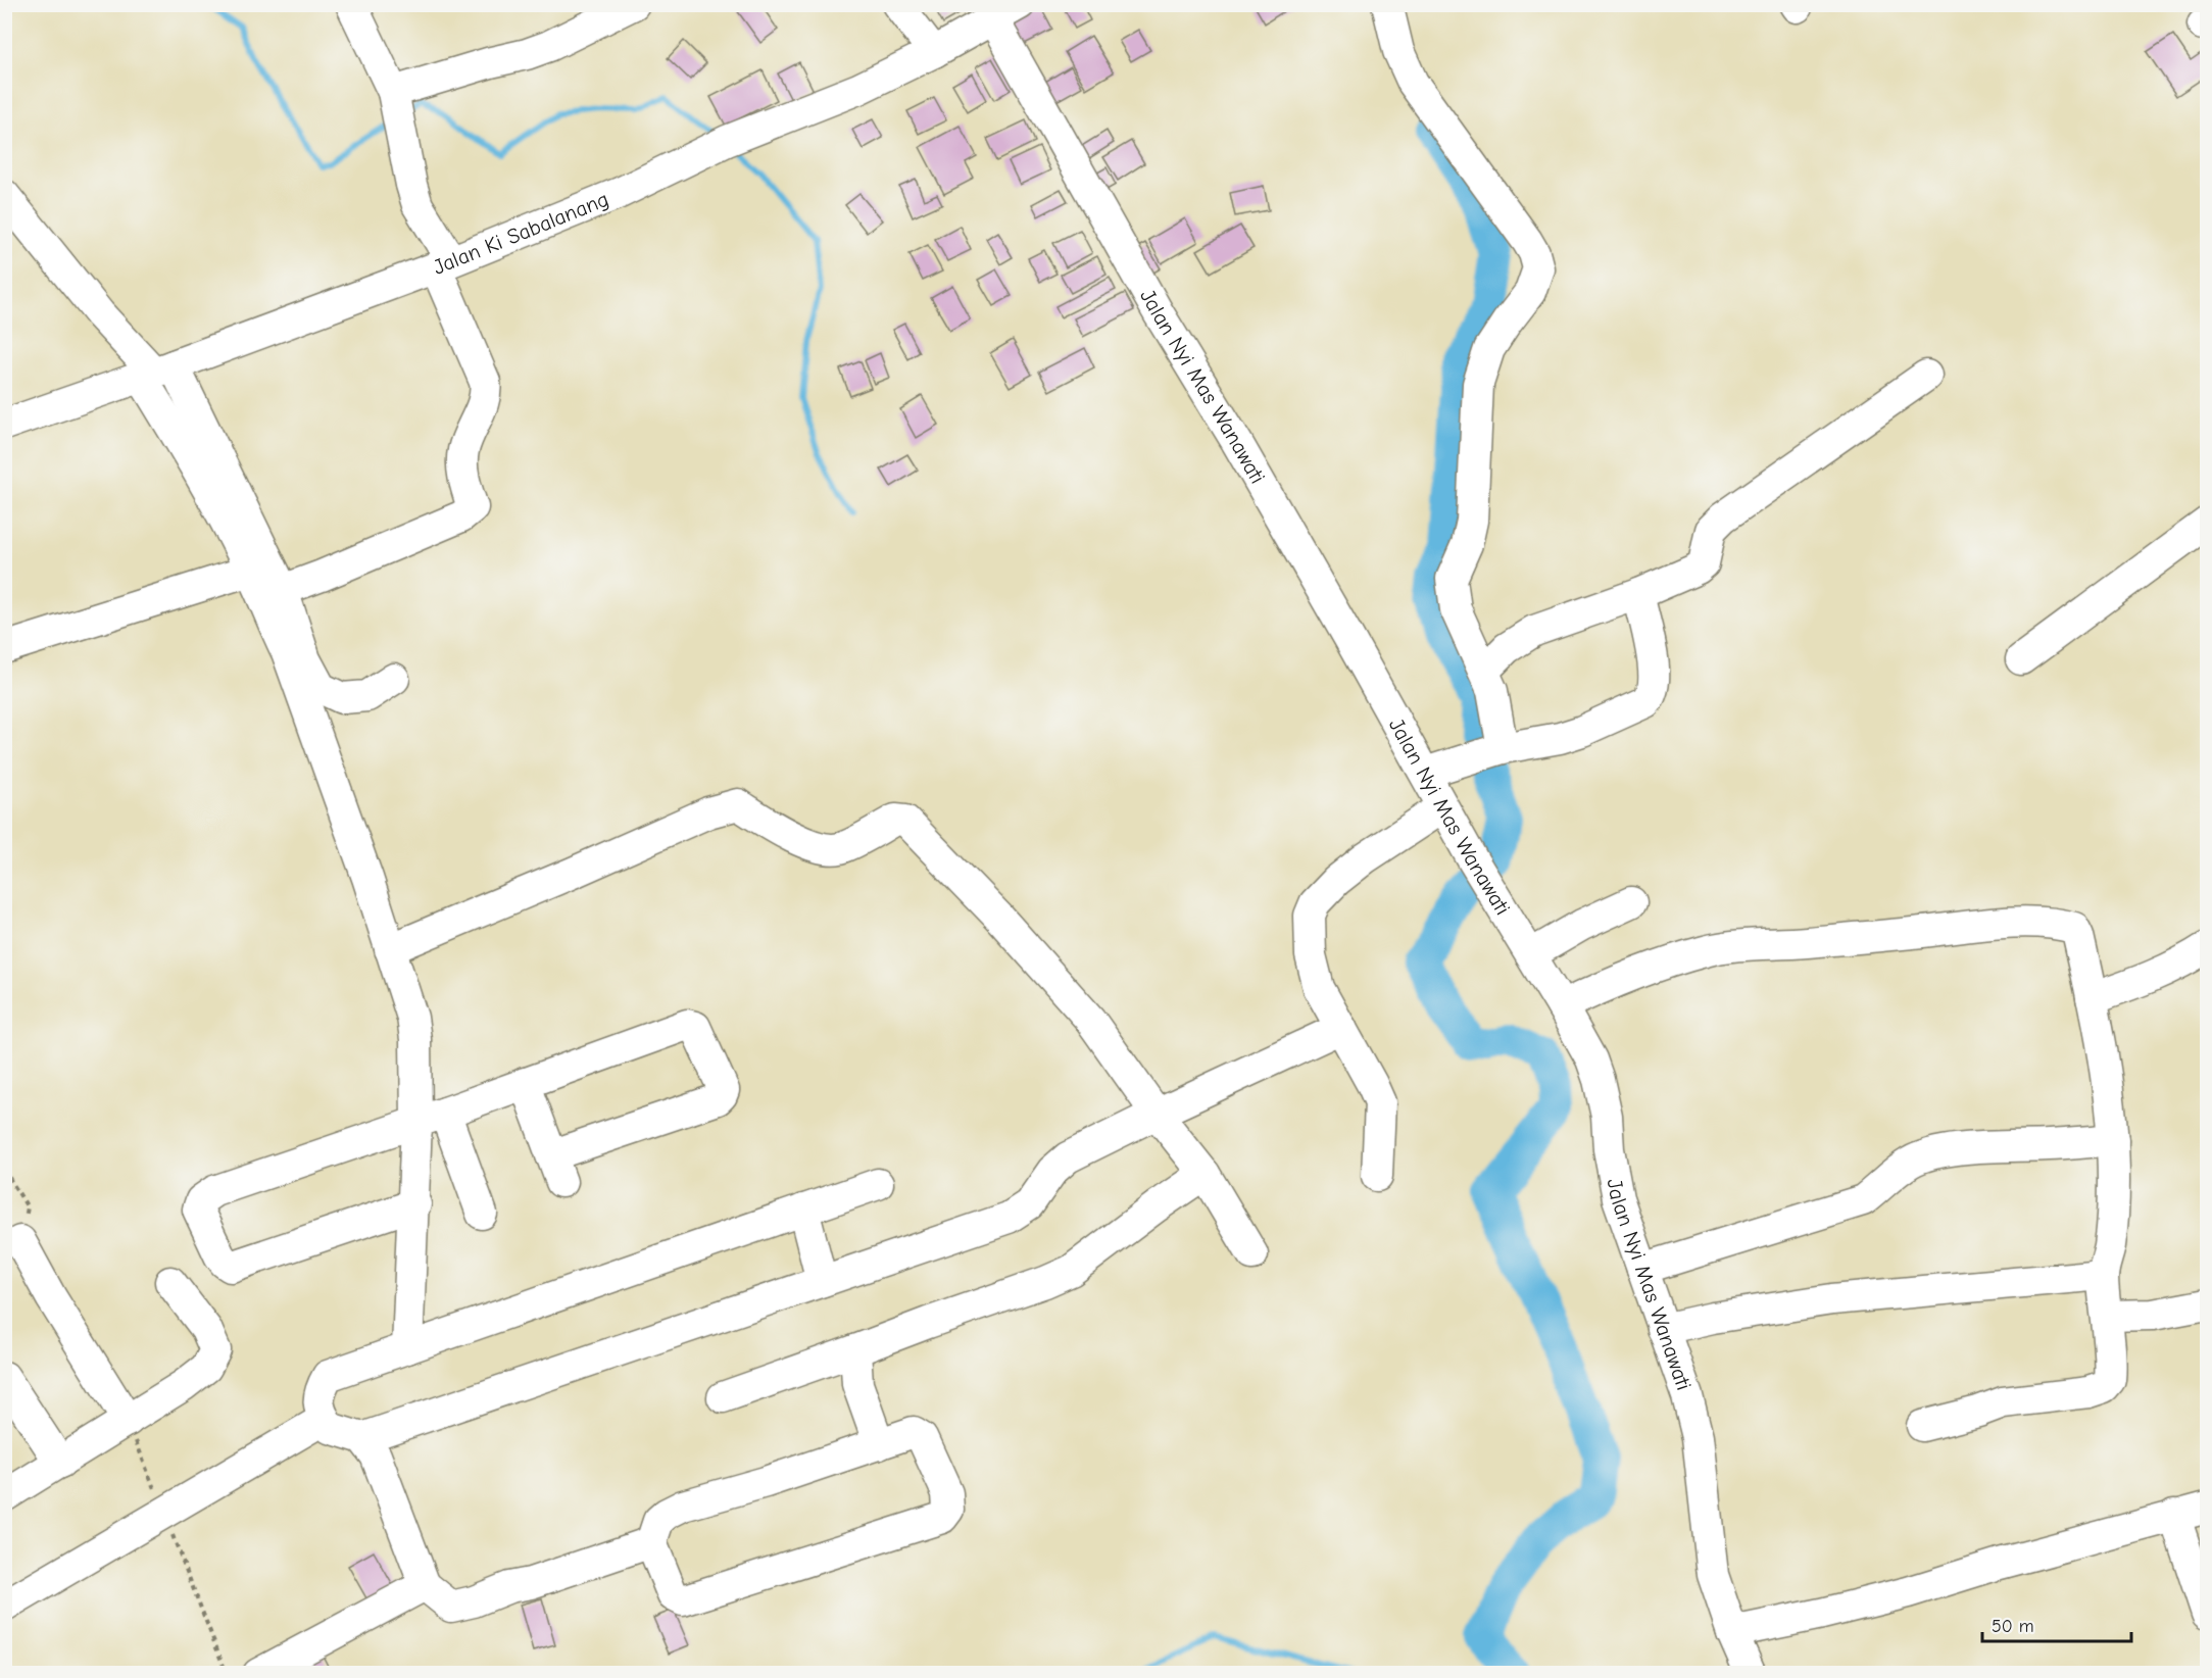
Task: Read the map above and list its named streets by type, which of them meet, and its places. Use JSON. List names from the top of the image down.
{
  "streets": {
    "street": ["Jalan Ki Sabalanang", "Jalan Nyi Mas Wanawati"]
  },
  "crossings": [
    ["Jalan Ki Sabalanang", "Jalan Nyi Mas Wanawati"]
  ],
  "scale_bar": "50 m"
}
